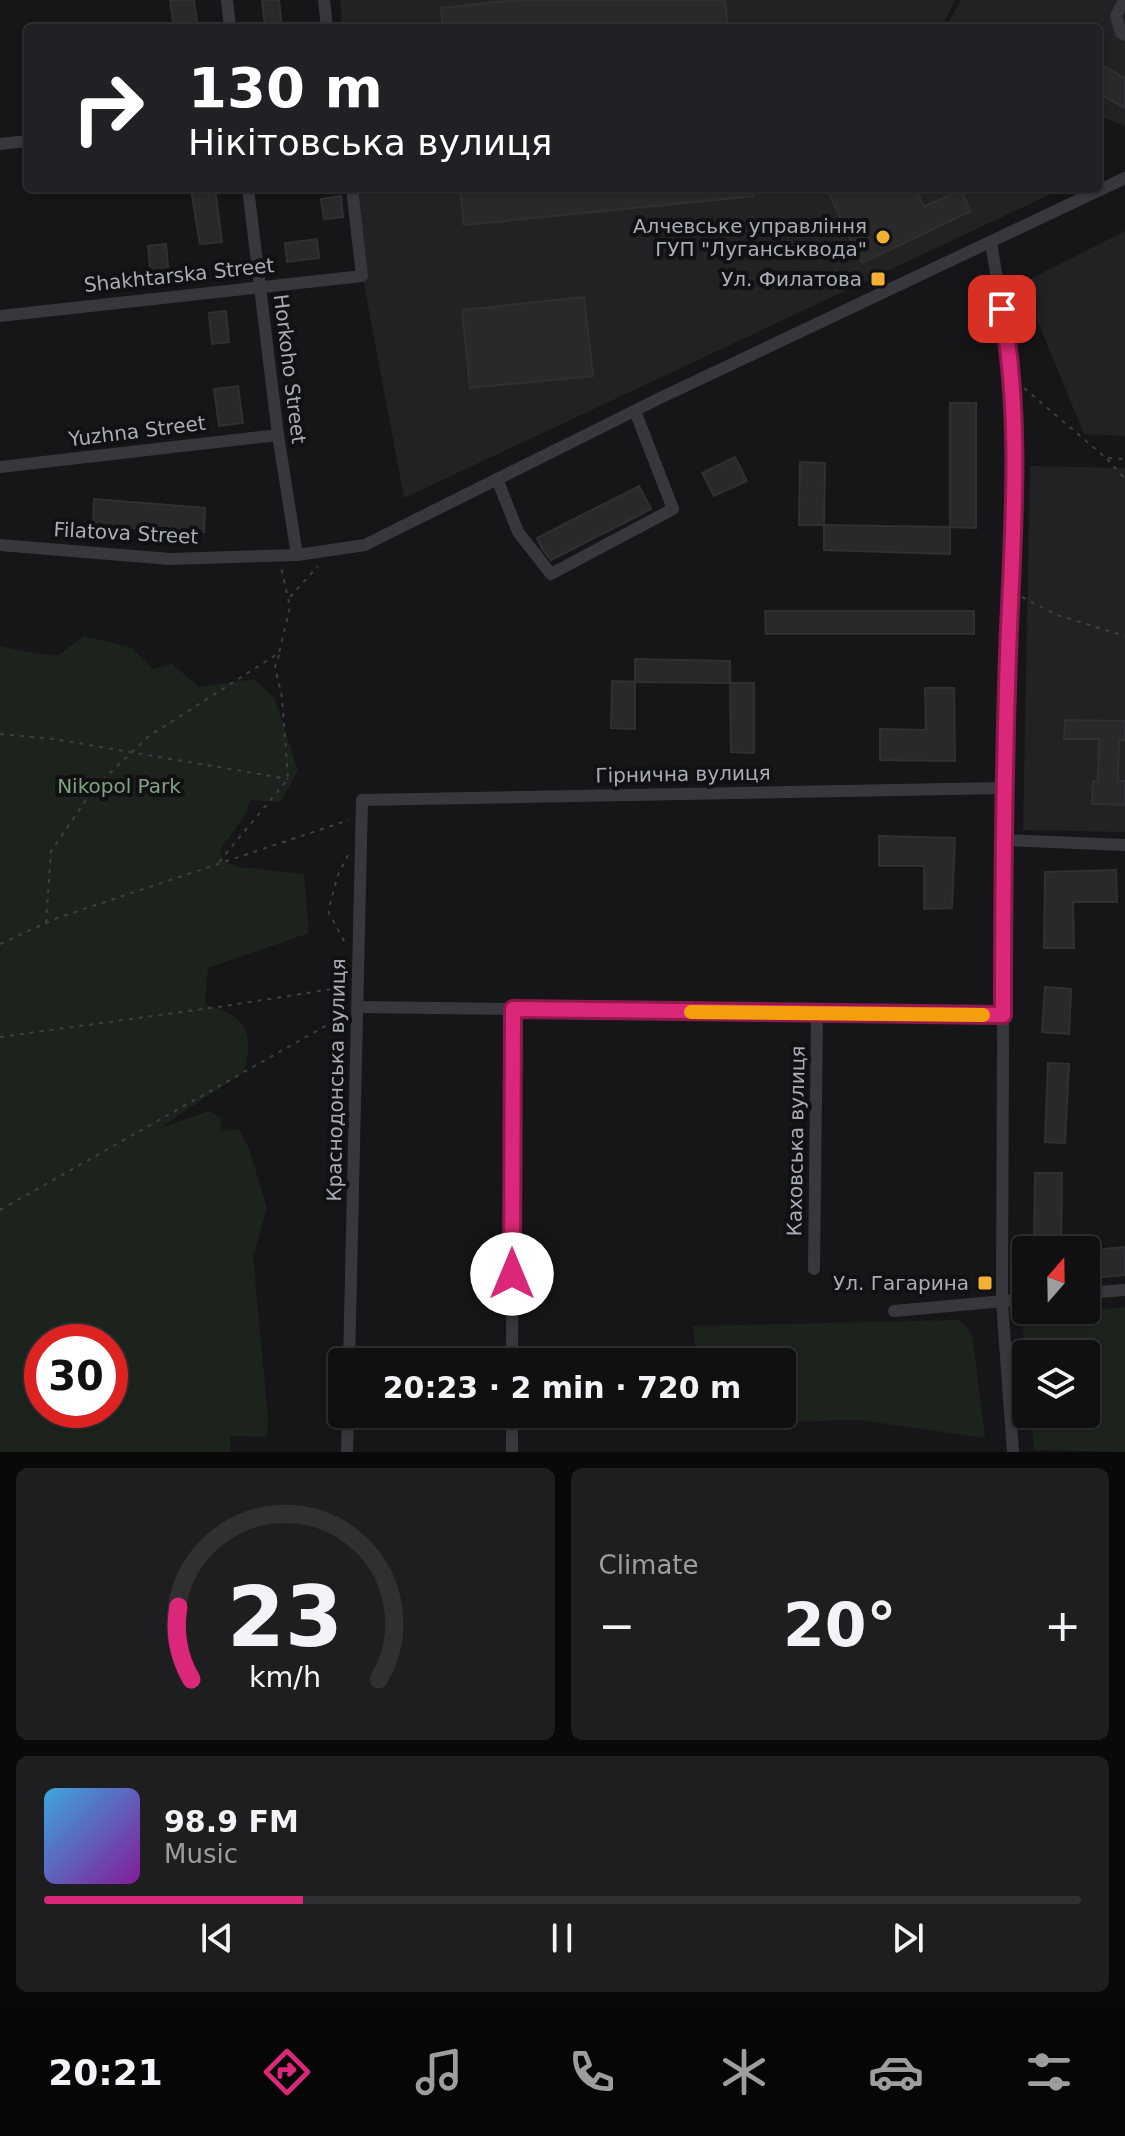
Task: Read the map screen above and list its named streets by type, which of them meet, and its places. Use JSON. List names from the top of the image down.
{
  "streets": {
    "street": [
      "Shakhtarska Street",
      "Horkoho Street",
      "Yuzhna Street",
      "Filatova Street",
      "Гірнична вулиця",
      "Краснодонська вулиця",
      "Каховська вулиця"
    ]
  },
  "crossings": [
    ["Shakhtarska Street", "Horkoho Street"],
    ["Horkoho Street", "Yuzhna Street"],
    ["Horkoho Street", "Filatova Street"],
    ["Гірнична вулиця", "Краснодонська вулиця"]
  ],
  "parks": ["Nikopol Park"],
  "places": {
    "other": ["Алчевське управління ГУП \"Луганськвода\""],
    "transit": ["Ул. Филатова", "Ул. Гагарина"]
  },
  "north": "top",
  "page": {
    "turn": ["130 m", "Нікітовська вулиця"],
    "limit": "30",
    "trip": "20:23 · 2 min · 720 m",
    "tile": "Climate",
    "heat": ["−", "20°", "+"],
    "song": ["98.9 FM", "Music"],
    "tabs": "20:21",
    "gauge": ["23", "km/h"]
  }
}
